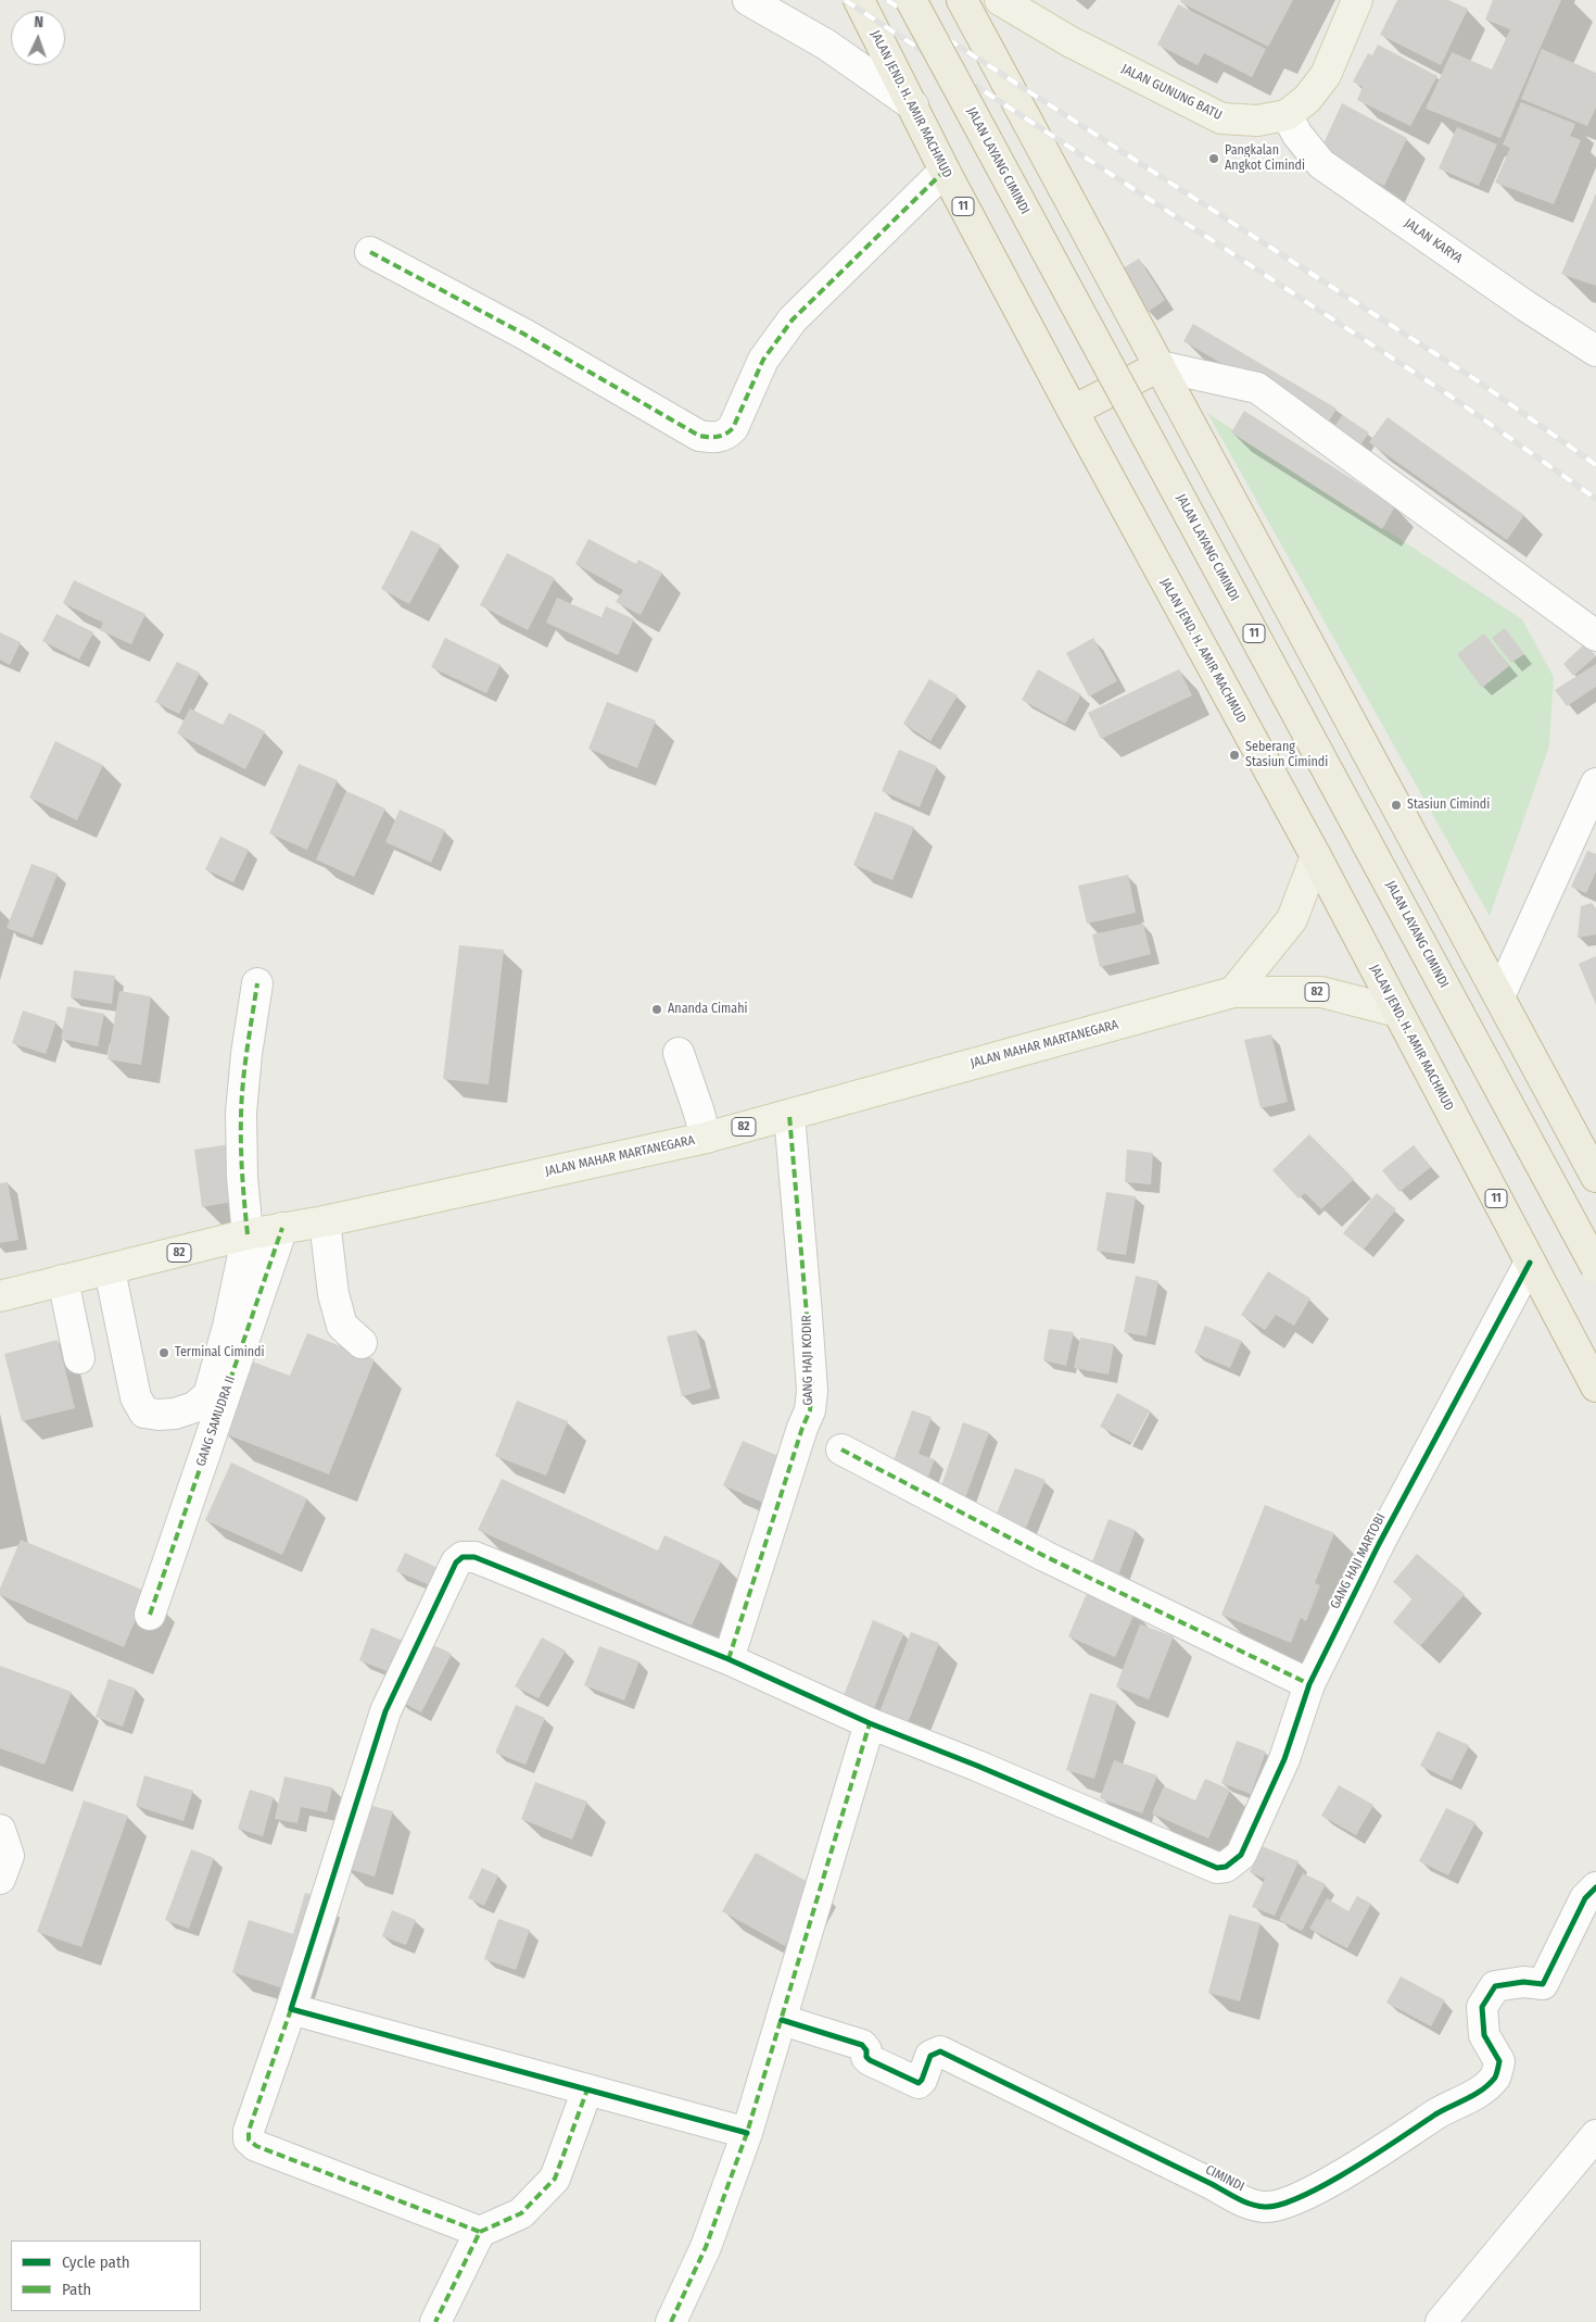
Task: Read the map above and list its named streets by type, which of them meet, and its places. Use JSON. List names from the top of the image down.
{
  "streets": {
    "highway": ["JALAN JEND. H. AMIR MACHMUD", "JALAN LAYANG CIMINDI", "11"],
    "main road": ["JALAN GUNUNG BATU", "82", "JALAN MAHAR MARTANEGARA"],
    "street": [
      "JALAN KARYA",
      "GANG HAJI KODIR",
      "GANG SAMUDRA II",
      "GANG HAJI MARTOBI",
      "CIMINDI"
    ]
  },
  "crossings": [
    ["JALAN GUNUNG BATU", "JALAN KARYA"],
    ["JALAN JEND. H. AMIR MACHMUD", "JALAN MAHAR MARTANEGARA"],
    ["JALAN JEND. H. AMIR MACHMUD", "GANG HAJI MARTOBI"],
    ["JALAN MAHAR MARTANEGARA", "GANG HAJI KODIR"],
    ["JALAN MAHAR MARTANEGARA", "GANG SAMUDRA II"]
  ],
  "places": [
    "Pangkalan Angkot Cimindi",
    "Seberang Stasiun Cimindi",
    "Stasiun Cimindi",
    "Ananda Cimahi",
    "Terminal Cimindi"
  ],
  "legend": ["Cycle path", "Path"],
  "north": "top"
}
